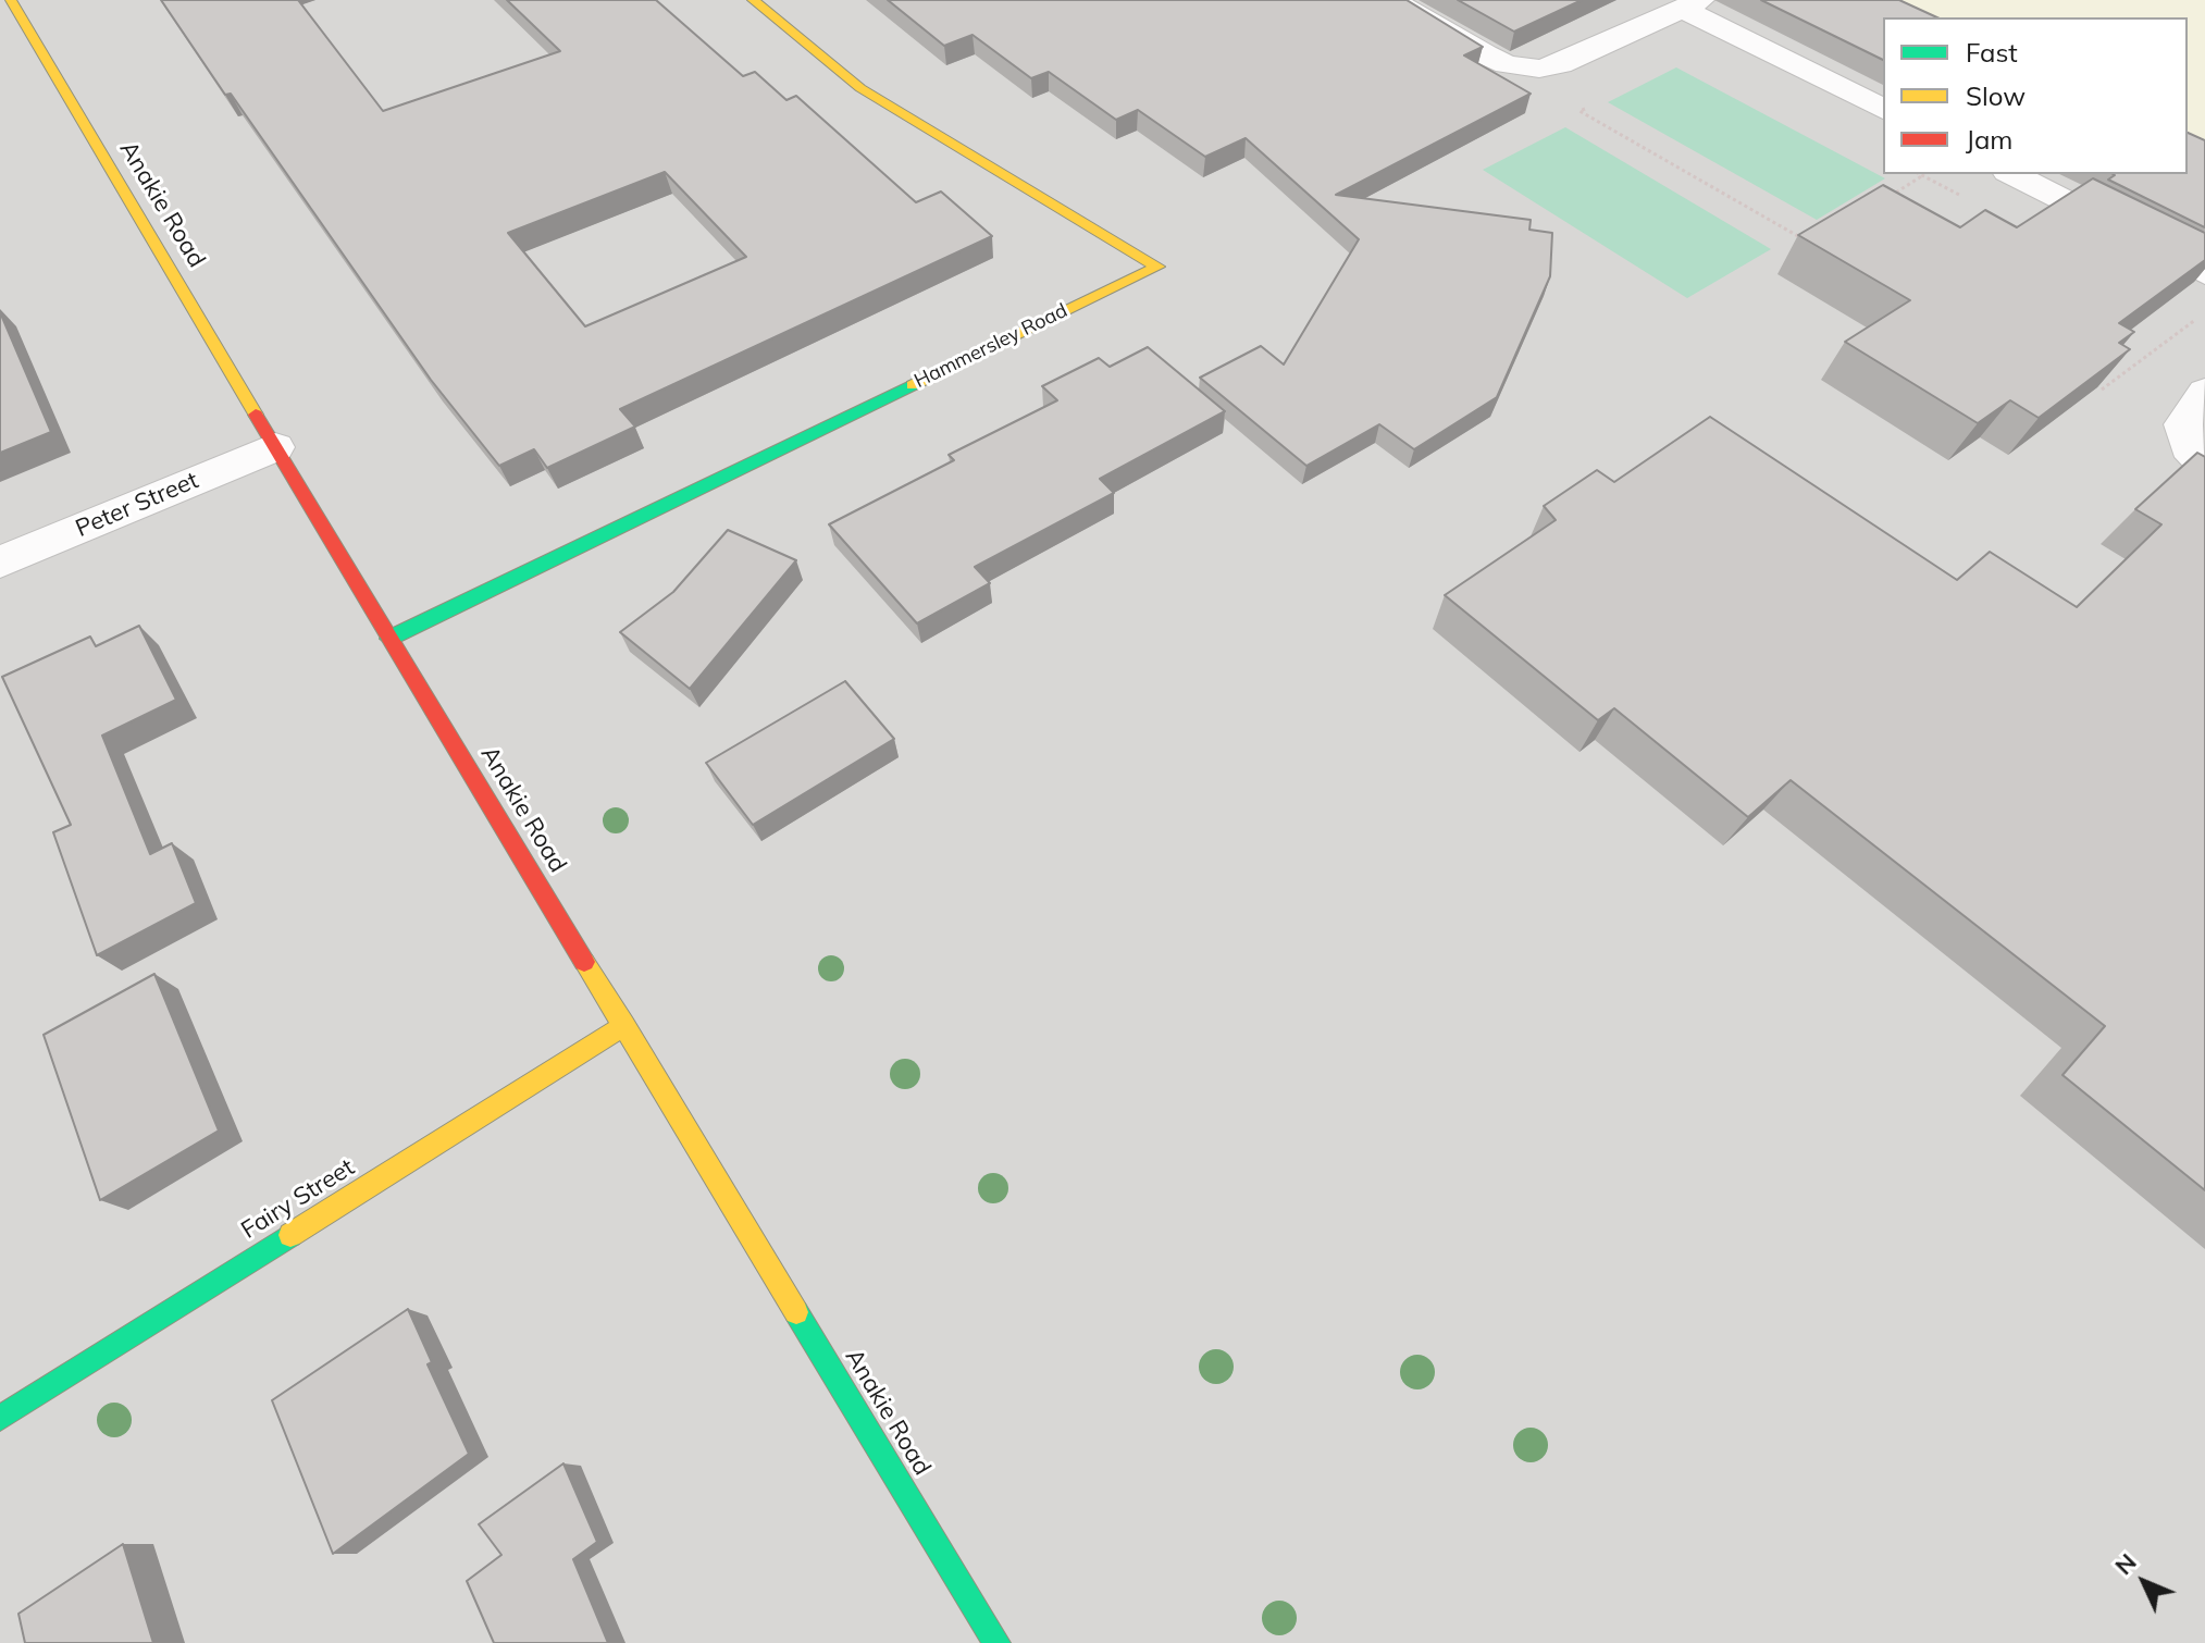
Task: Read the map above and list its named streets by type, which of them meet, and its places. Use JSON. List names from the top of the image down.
{
  "streets": {
    "main road": ["Anakie Road", "Hammersley Road", "Fairy Street"],
    "street": ["Peter Street"]
  },
  "crossings": [
    ["Anakie Road", "Hammersley Road"],
    ["Anakie Road", "Peter Street"],
    ["Anakie Road", "Fairy Street"]
  ],
  "legend": ["Fast", "Slow", "Jam"],
  "north": "top left"
}
